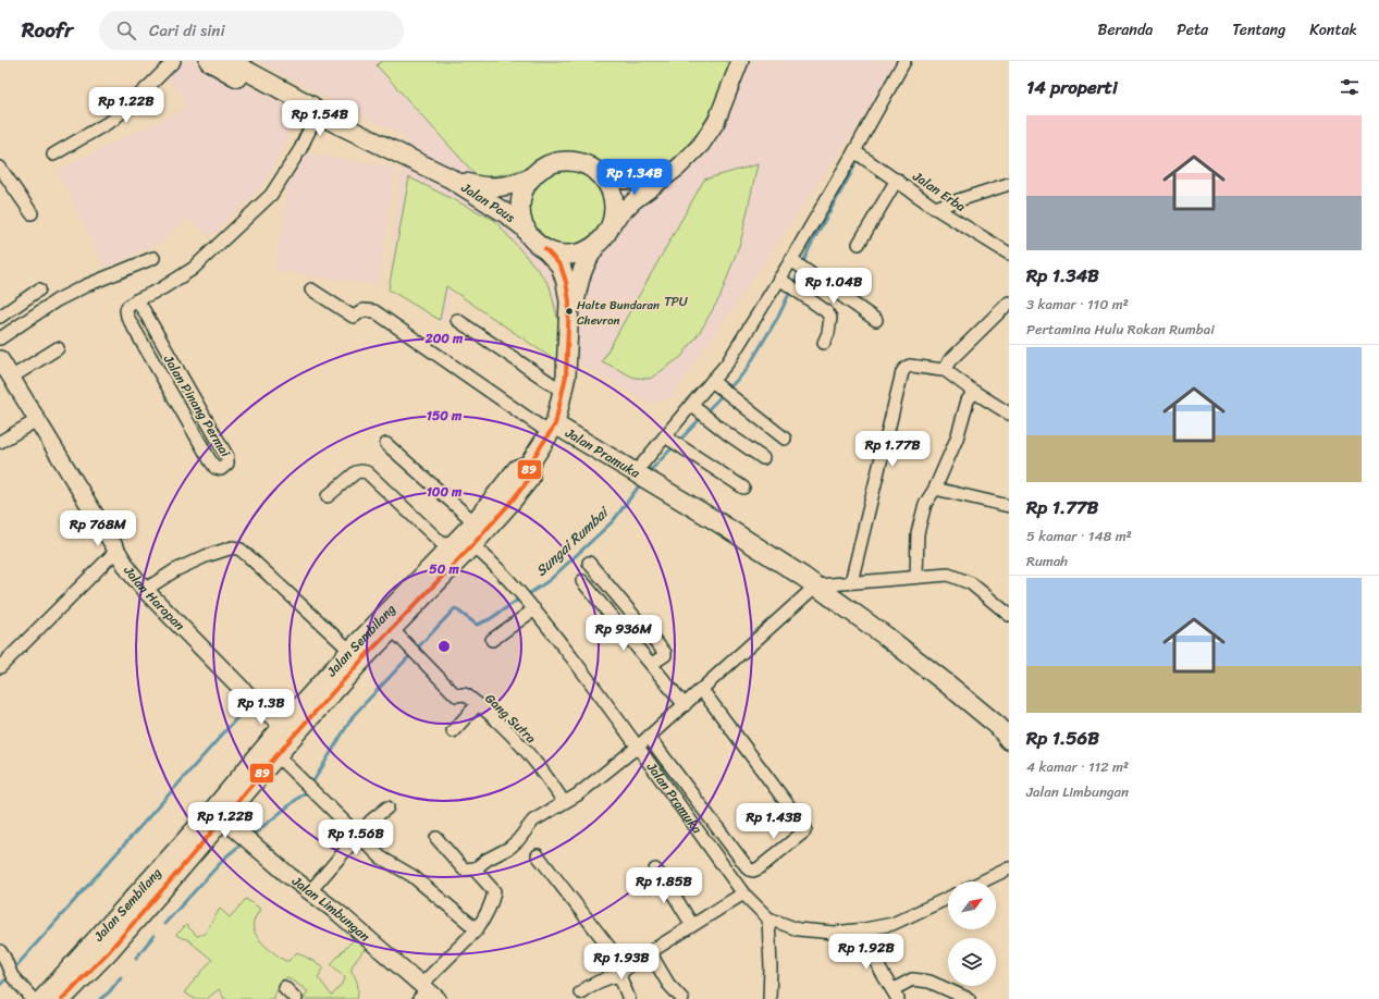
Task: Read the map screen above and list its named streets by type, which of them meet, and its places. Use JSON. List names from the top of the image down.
{
  "streets": {
    "main road": ["Jalan Paus", "Jalan Pramuka", "Jalan Sembilang"],
    "street": [
      "Jalan Erba",
      "Jalan Pinang Permai",
      "Jalan Harapan",
      "Gang Sutra",
      "Jalan Limbungan"
    ]
  },
  "crossings": [
    ["Jalan Paus", "Jalan Sembilang"],
    ["Jalan Pramuka", "Jalan Sembilang"],
    ["Jalan Harapan", "Jalan Sembilang"],
    ["Jalan Sembilang", "Gang Sutra"],
    ["Jalan Sembilang", "Jalan Limbungan"]
  ],
  "water": ["Sungai Rumbai"],
  "parks": ["TPU"],
  "places": ["Halte Bundaran Chevron"],
  "lines": ["transit line 89"],
  "north": "top right",
  "page": {
    "header": "Roofr",
    "search": "Cari di sini",
    "nav": [
      "Beranda",
      "Peta",
      "Tentang",
      "Kontak"
    ],
    "heading": "14 properti",
    "price": [
      "Rp 1.22B",
      "Rp 1.54B",
      "Rp 1.34B",
      "Rp 1.04B",
      "Rp 1.77B",
      "Rp 768M",
      "Rp 936M",
      "Rp 1.3B",
      "Rp 1.22B",
      "Rp 1.43B",
      "Rp 1.56B",
      "Rp 1.85B",
      "Rp 1.92B",
      "Rp 1.93B"
    ],
    "list": [
      {
        "name": "Rp 1.34B",
        "note": "3 kamar · 110 m² · Pertamina Hulu Rokan Rumbai"
      },
      {
        "name": "Rp 1.77B",
        "note": "5 kamar · 148 m² · Rumah"
      },
      {
        "name": "Rp 1.56B",
        "note": "4 kamar · 112 m² · Jalan Limbungan"
      }
    ]
  },
  "rings": [
    "200 m",
    "150 m",
    "100 m",
    "50 m"
  ]
}
